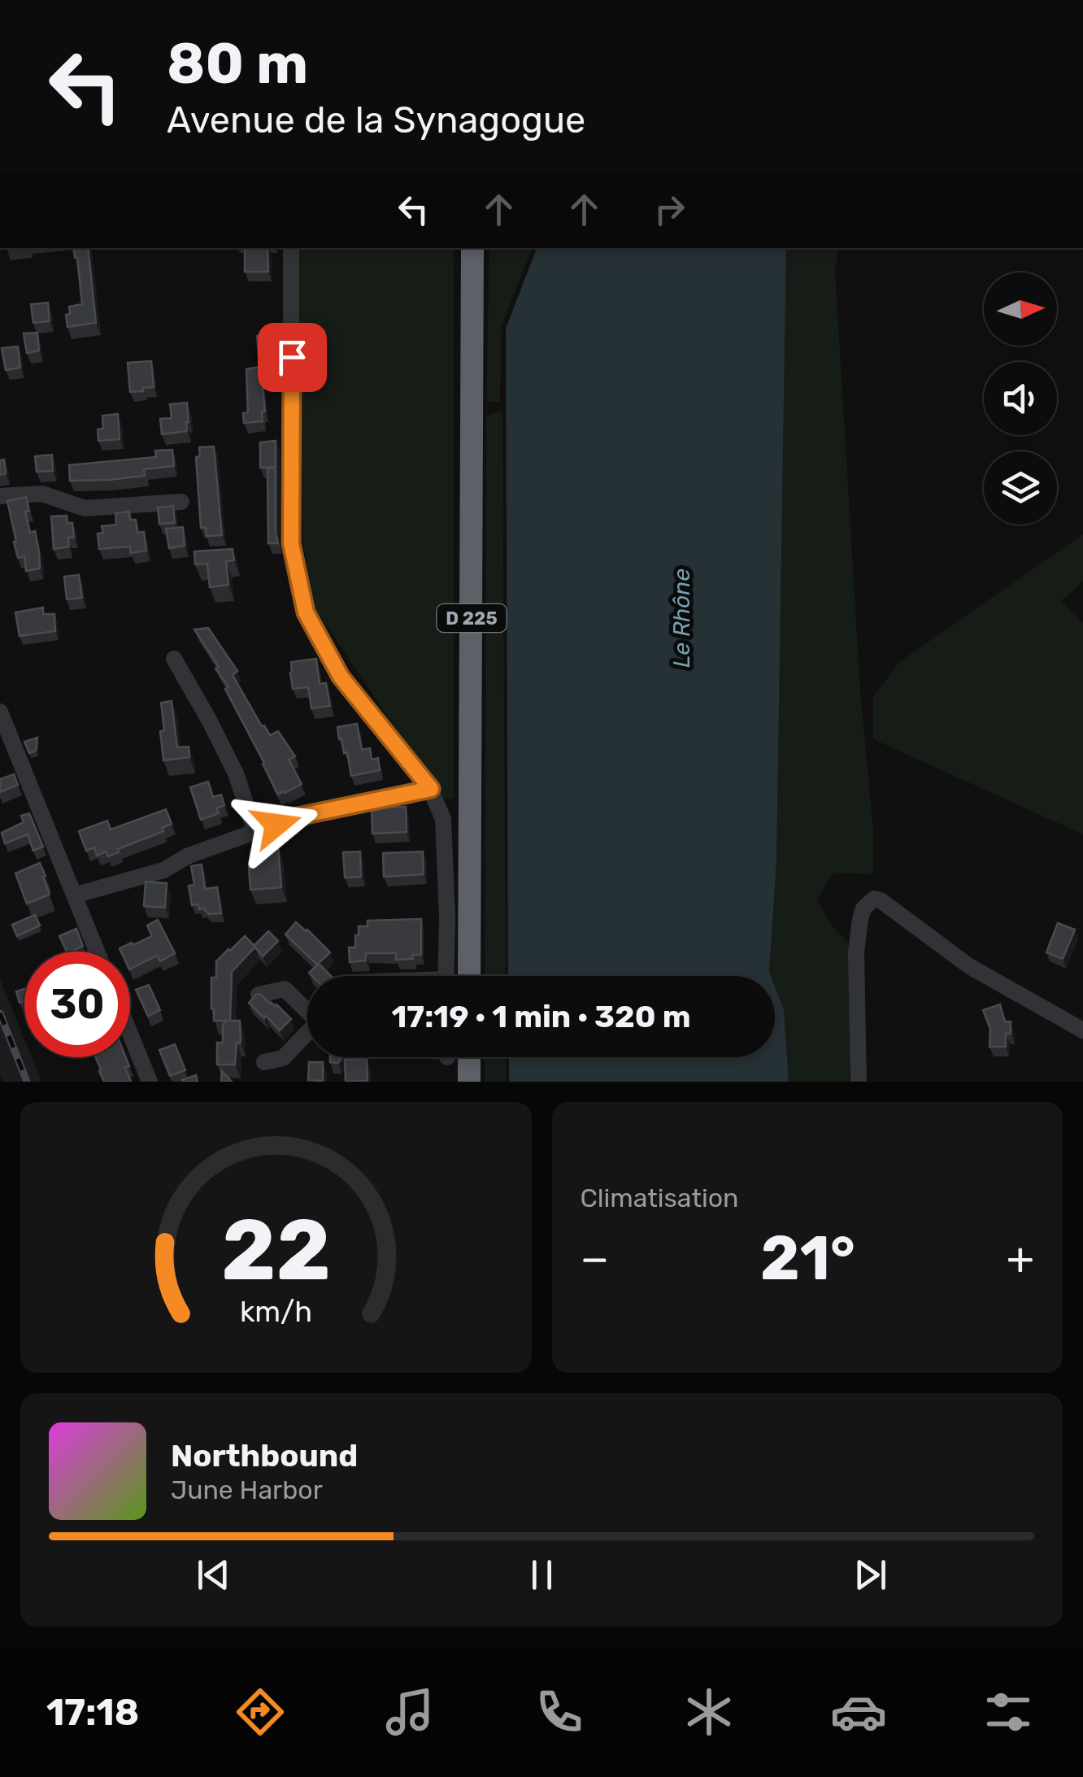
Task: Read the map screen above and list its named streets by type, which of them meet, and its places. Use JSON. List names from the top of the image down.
{
  "streets": {
    "highway": ["D 225"]
  },
  "water": ["Le Rhône"],
  "north": "right",
  "page": {
    "turn": ["80 m", "Avenue de la Synagogue"],
    "limit": "30",
    "trip": "17:19 · 1 min · 320 m",
    "tile": "Climatisation",
    "heat": ["−", "21°", "+"],
    "song": ["Northbound", "June Harbor"],
    "tabs": "17:18",
    "gauge": ["22", "km/h"]
  }
}
